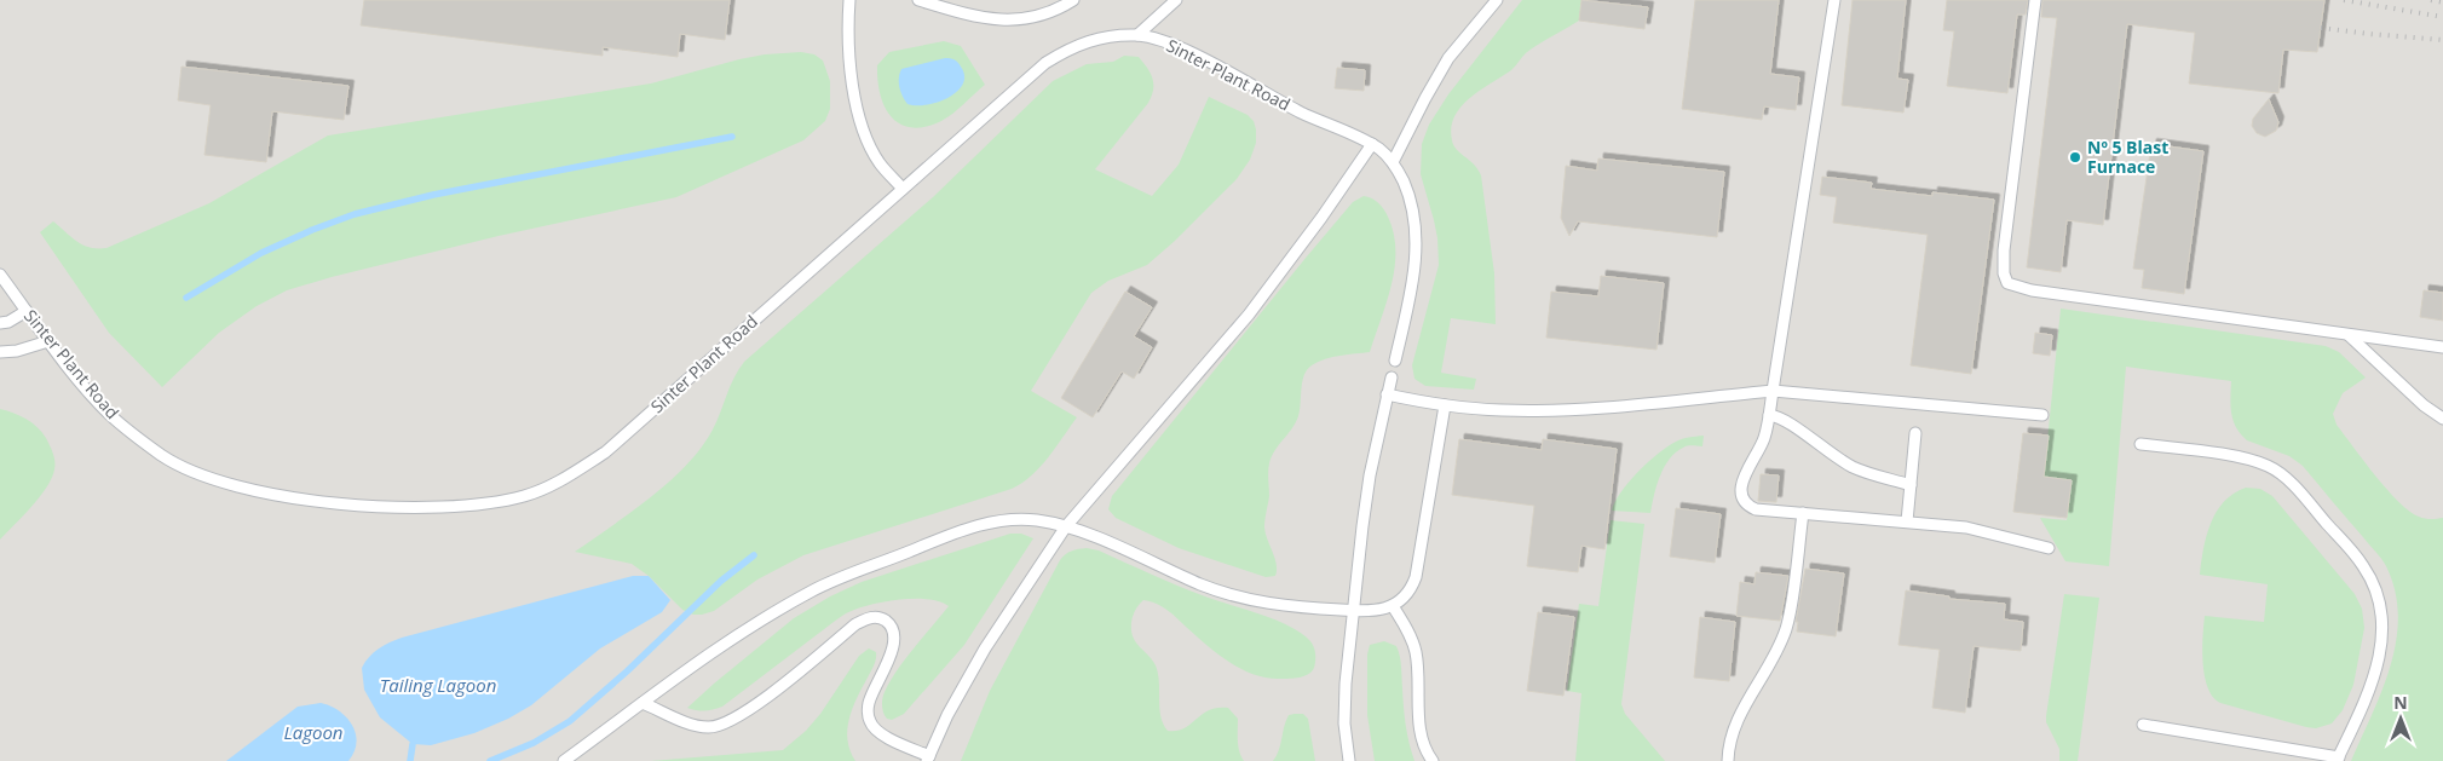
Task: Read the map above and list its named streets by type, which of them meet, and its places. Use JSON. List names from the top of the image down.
{
  "streets": {
    "lane": ["Sinter Plant Road"]
  },
  "water": ["Tailing Lagoon", "Lagoon"],
  "places": ["Nº 5 Blast Furnace"],
  "north": "top"
}
